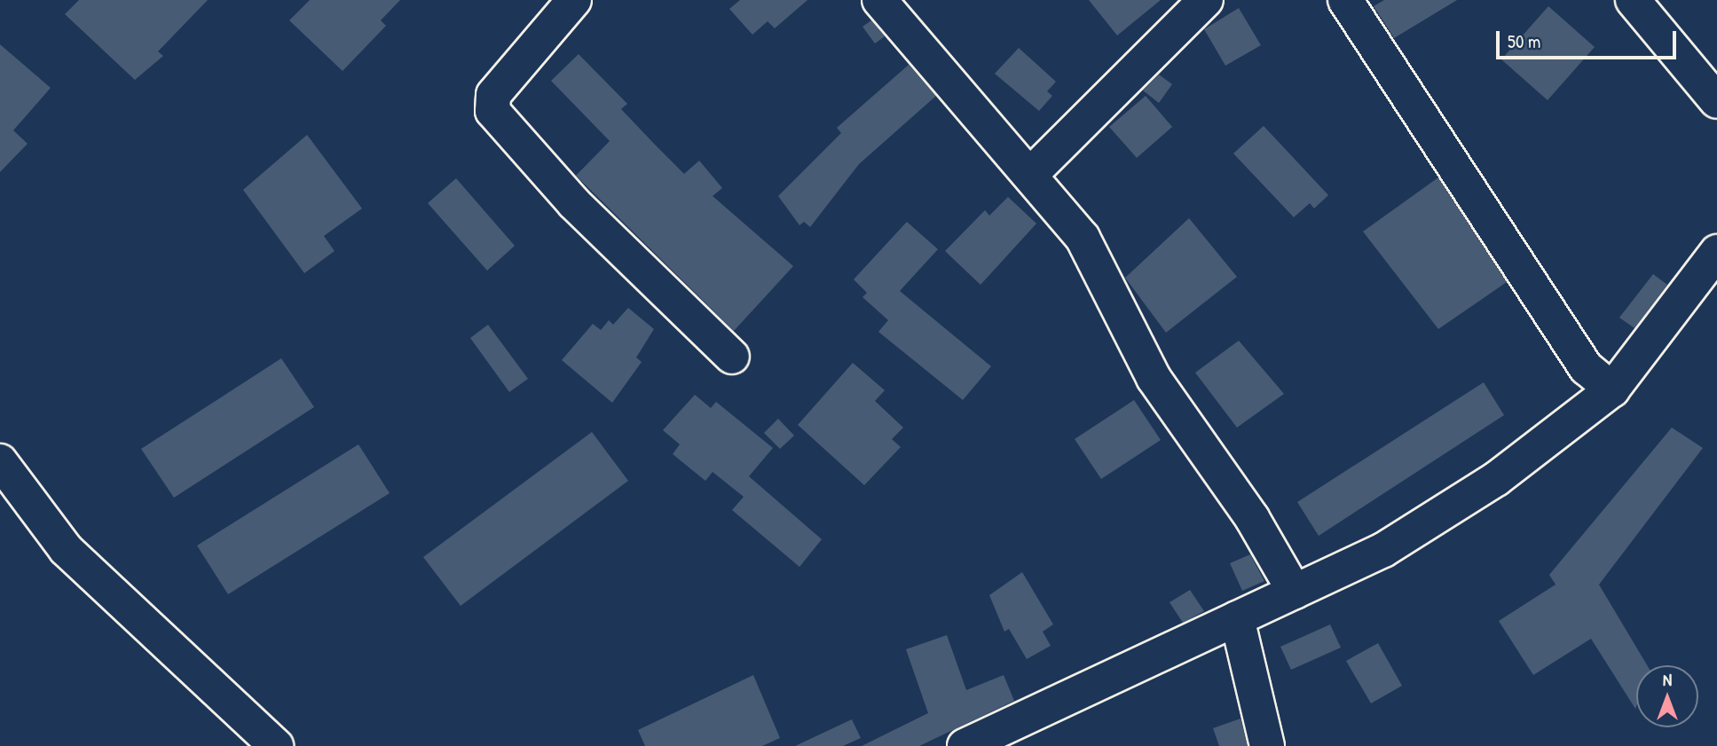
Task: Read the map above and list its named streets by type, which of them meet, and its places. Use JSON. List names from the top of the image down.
{
  "scale_bar": "50 m",
  "north": "top"
}
